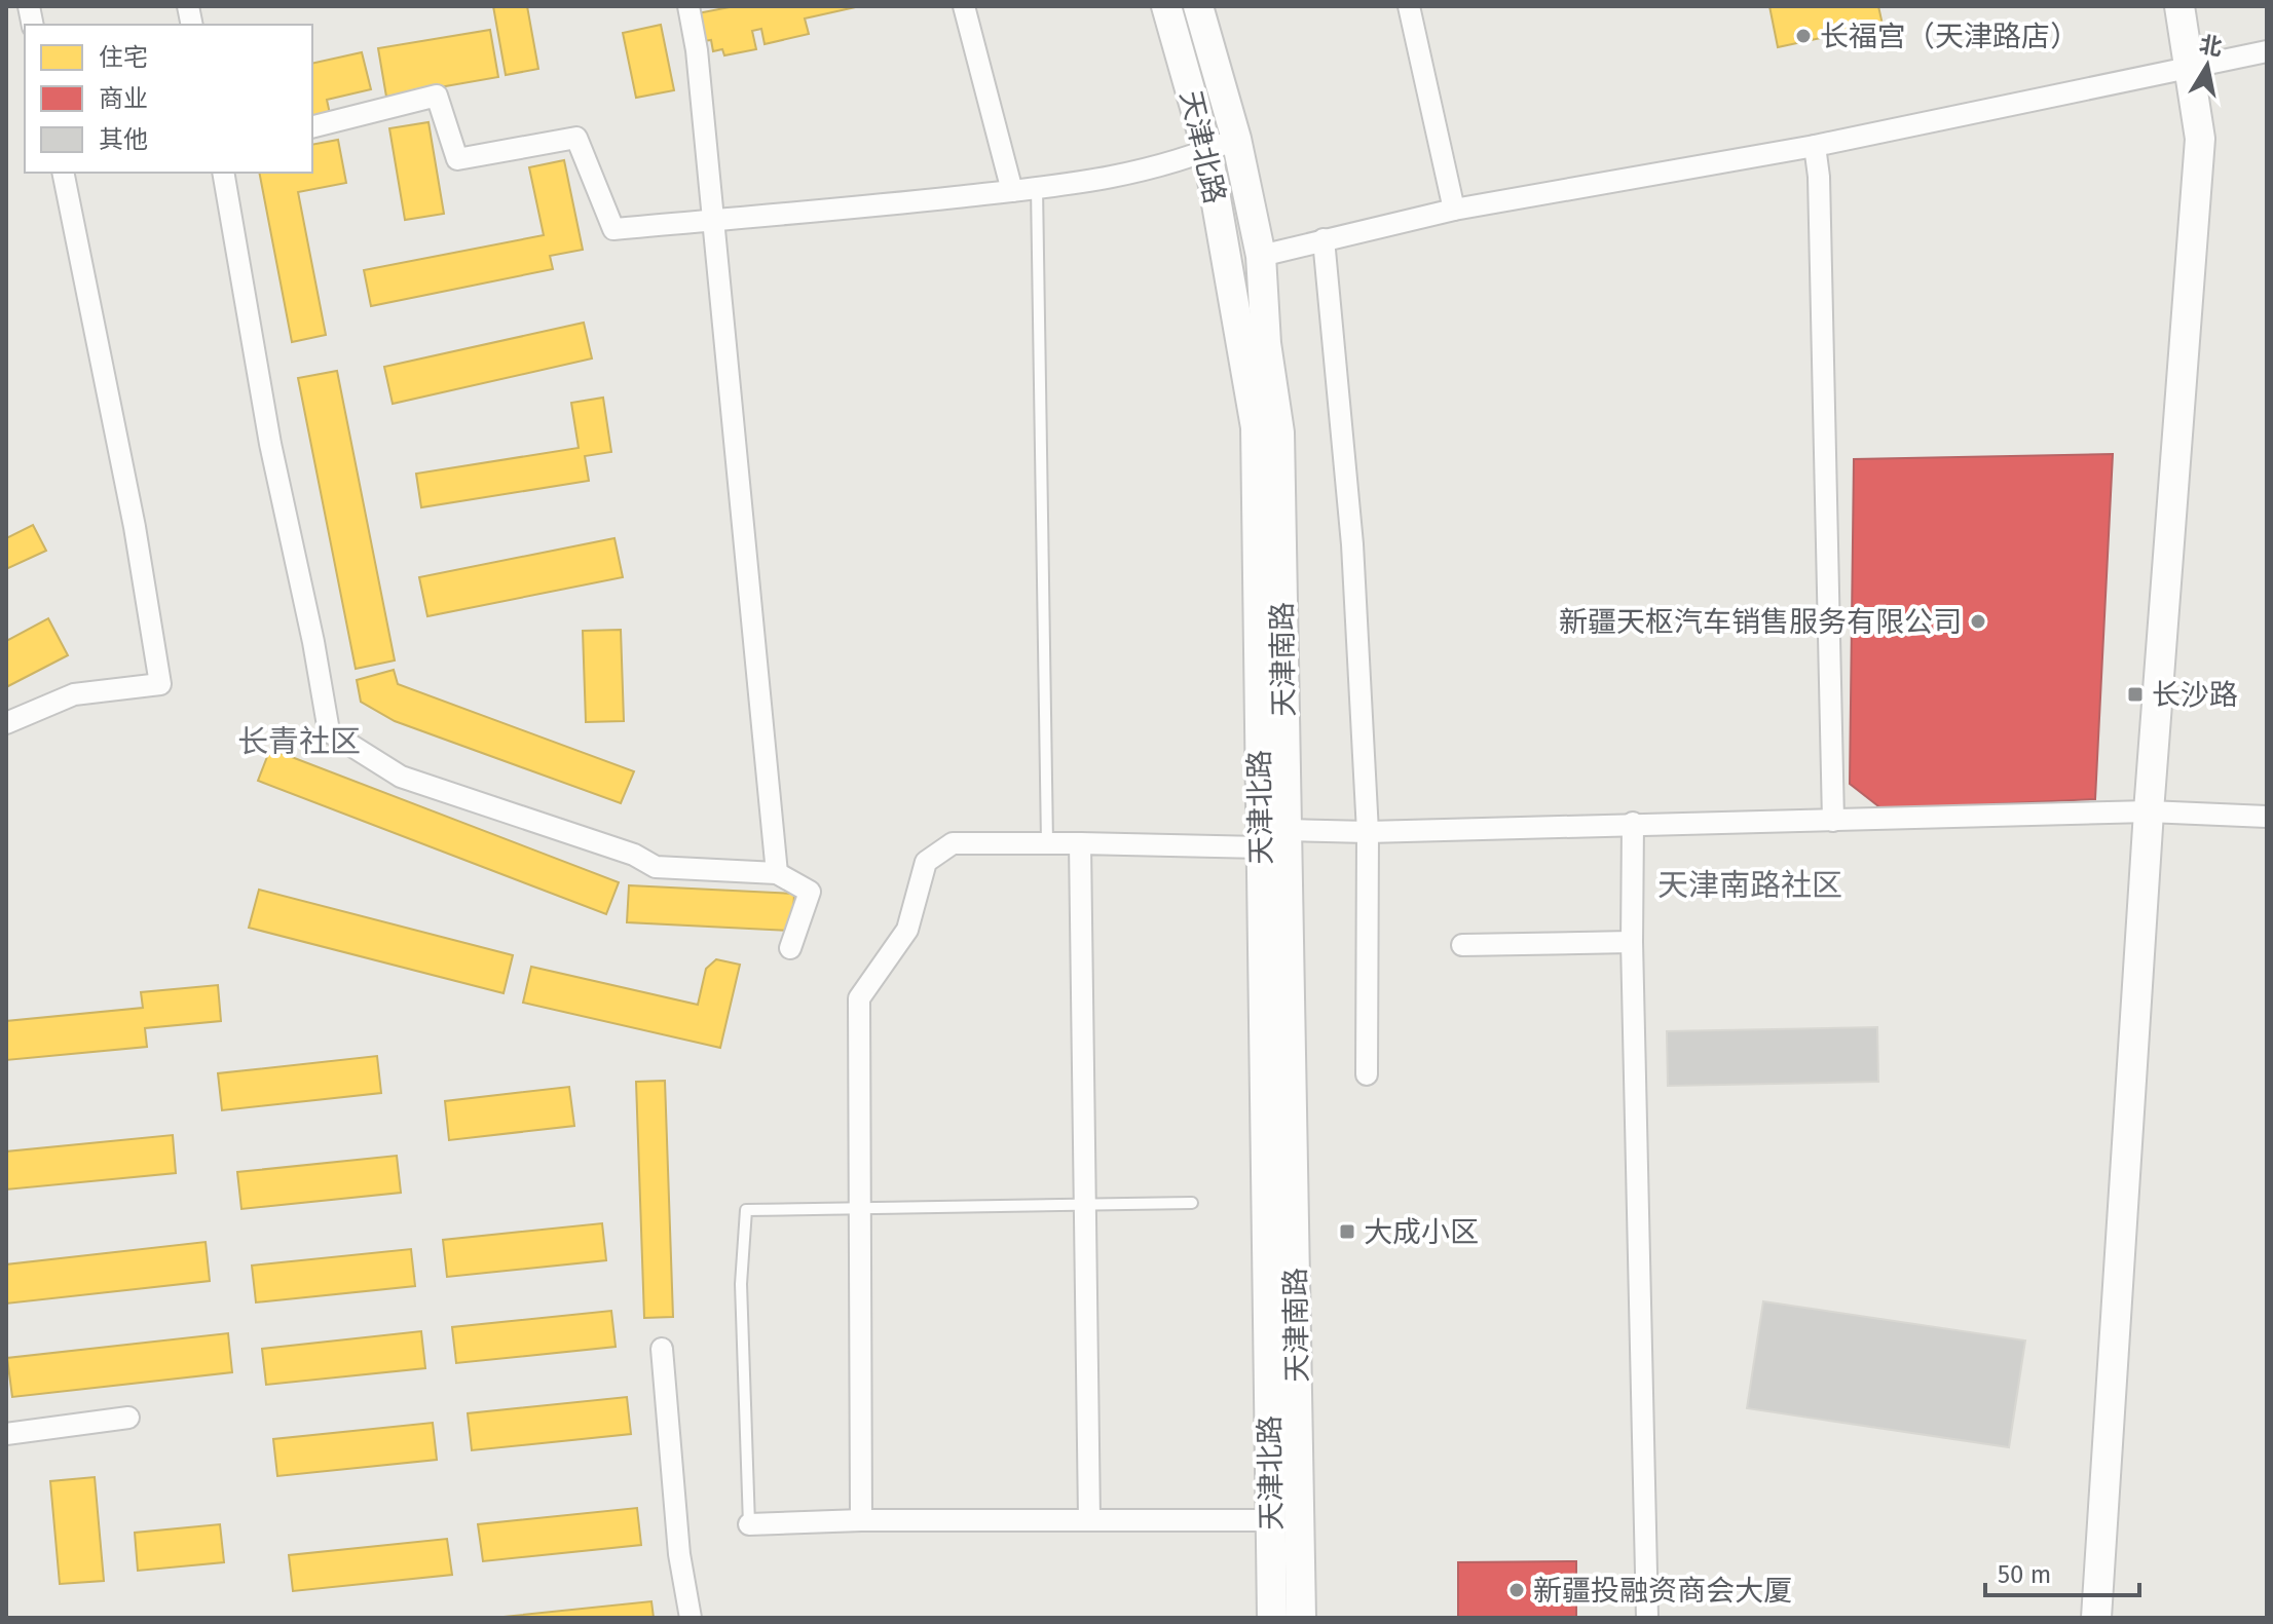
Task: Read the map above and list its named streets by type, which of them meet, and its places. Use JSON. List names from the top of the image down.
{
  "streets": {
    "street": ["天津北路", "天津南路"]
  },
  "districts": ["长青社区", "天津南路社区"],
  "places": {
    "other": ["长福宫（天津路店）", "新疆天枢汽车销售服务有限公司", "新疆投融资商会大厦"],
    "transit": ["长沙路", "大成小区"]
  },
  "legend": ["住宅", "商业", "其他"],
  "scale_bar": "50 m",
  "north": "top"
}
